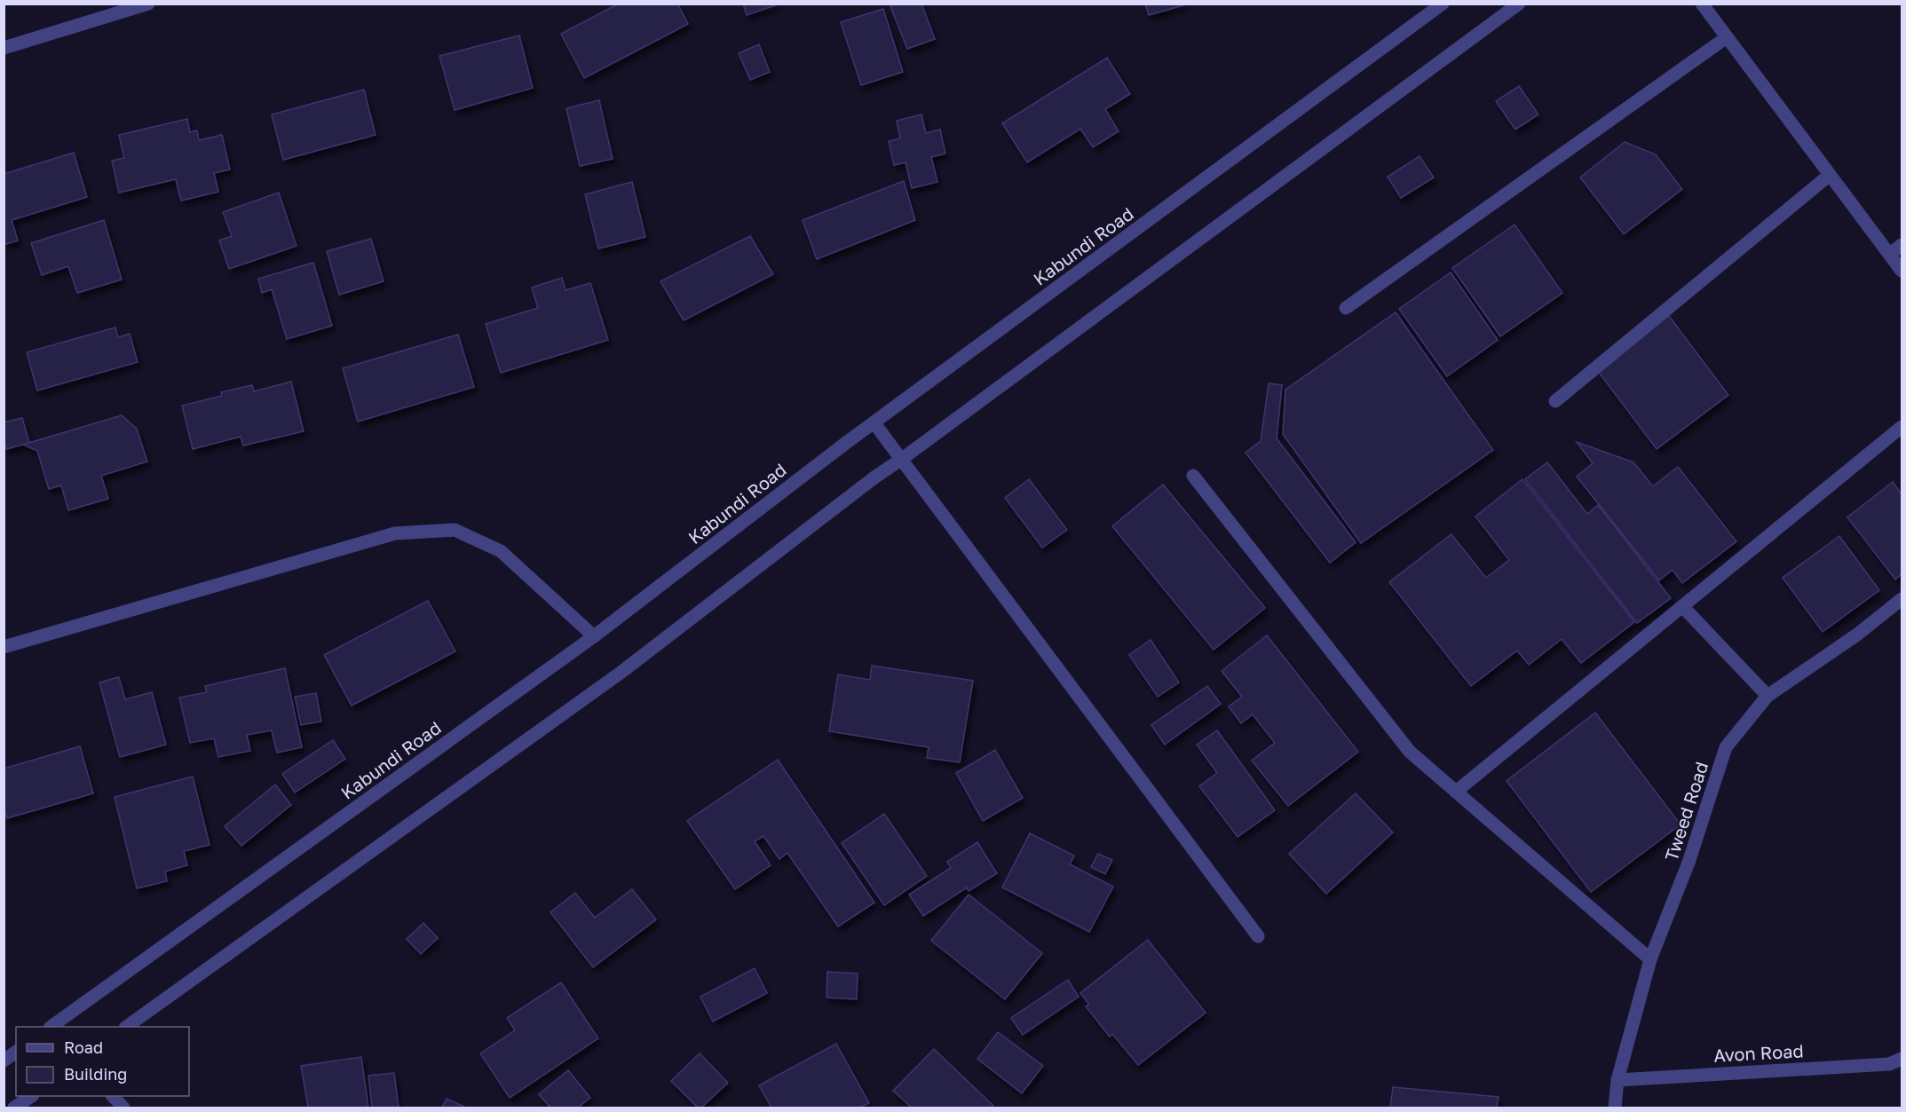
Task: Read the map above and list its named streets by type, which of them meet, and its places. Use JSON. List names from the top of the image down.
{
  "streets": {
    "street": ["Kabundi Road", "Tweed Road", "Avon Road"]
  },
  "crossings": [
    ["Tweed Road", "Avon Road"]
  ],
  "legend": ["Road", "Building"]
}
